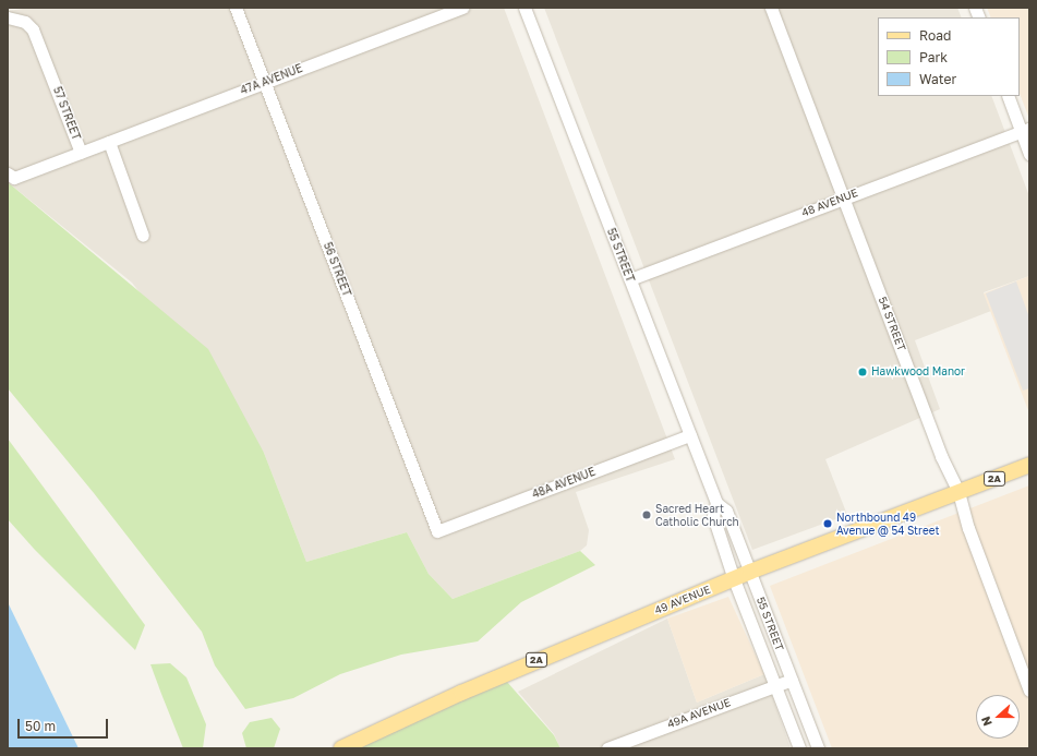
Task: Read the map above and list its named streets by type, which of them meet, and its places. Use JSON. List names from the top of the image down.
{
  "streets": {
    "main road": ["2A", "49 AVENUE"],
    "street": [
      "47A AVENUE",
      "57 STREET",
      "48 AVENUE",
      "55 STREET",
      "56 STREET",
      "54 STREET",
      "48A AVENUE",
      "49A AVENUE"
    ]
  },
  "crossings": [
    ["47A AVENUE", "57 STREET"],
    ["47A AVENUE", "56 STREET"],
    ["48 AVENUE", "55 STREET"],
    ["48 AVENUE", "54 STREET"],
    ["55 STREET", "48A AVENUE"],
    ["55 STREET", "49 AVENUE"],
    ["55 STREET", "49A AVENUE"],
    ["56 STREET", "48A AVENUE"],
    ["54 STREET", "49 AVENUE"]
  ],
  "places": ["Hawkwood Manor", "Sacred Heart Catholic Church", "Northbound 49 Avenue @ 54 Street"],
  "legend": ["Road", "Park", "Water"],
  "scale_bar": "50 m",
  "north": "left"
}
